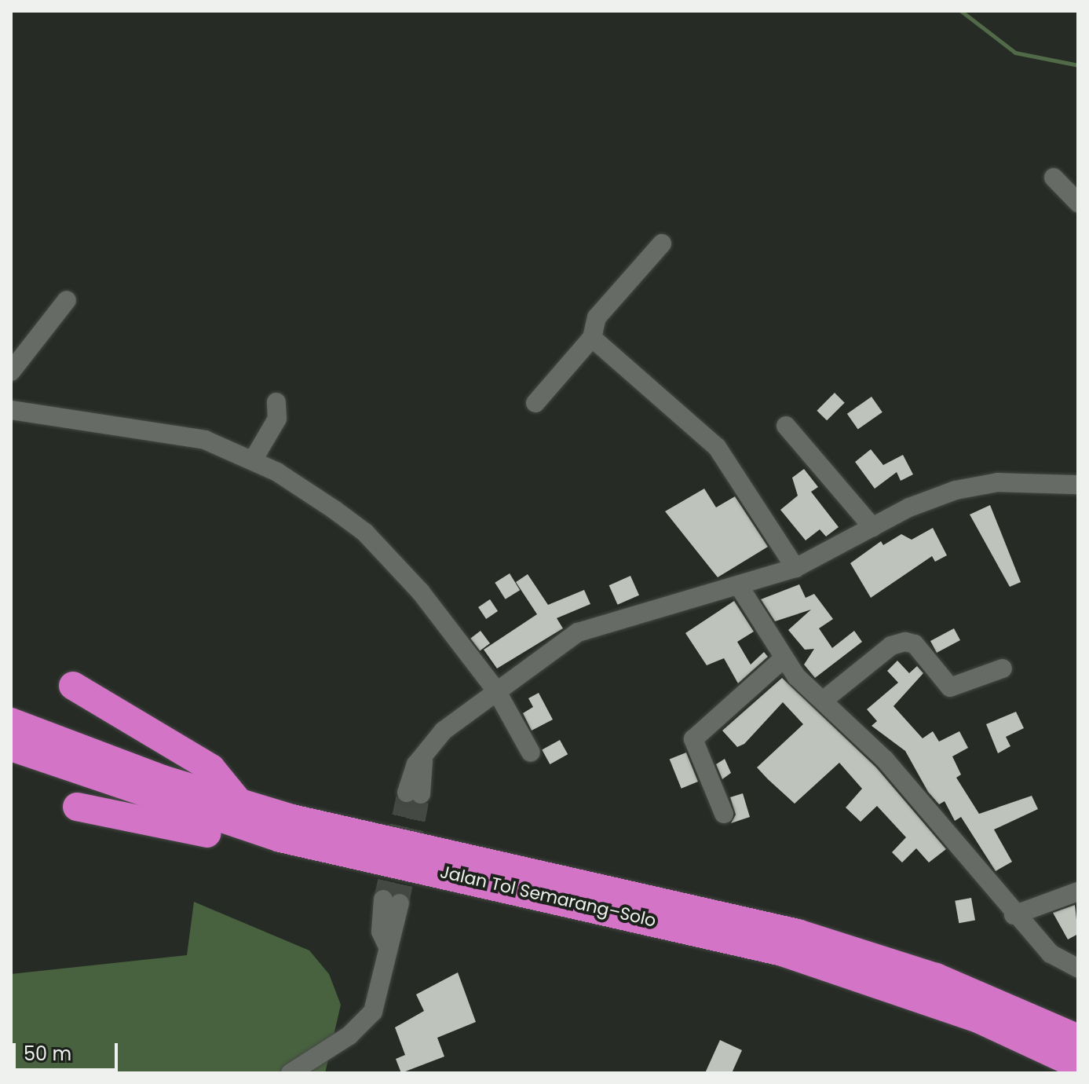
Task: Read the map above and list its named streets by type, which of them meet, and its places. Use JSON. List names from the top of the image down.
{
  "streets": {
    "highway": ["Jalan Tol Semarang–Solo"]
  },
  "scale_bar": "50 m"
}
